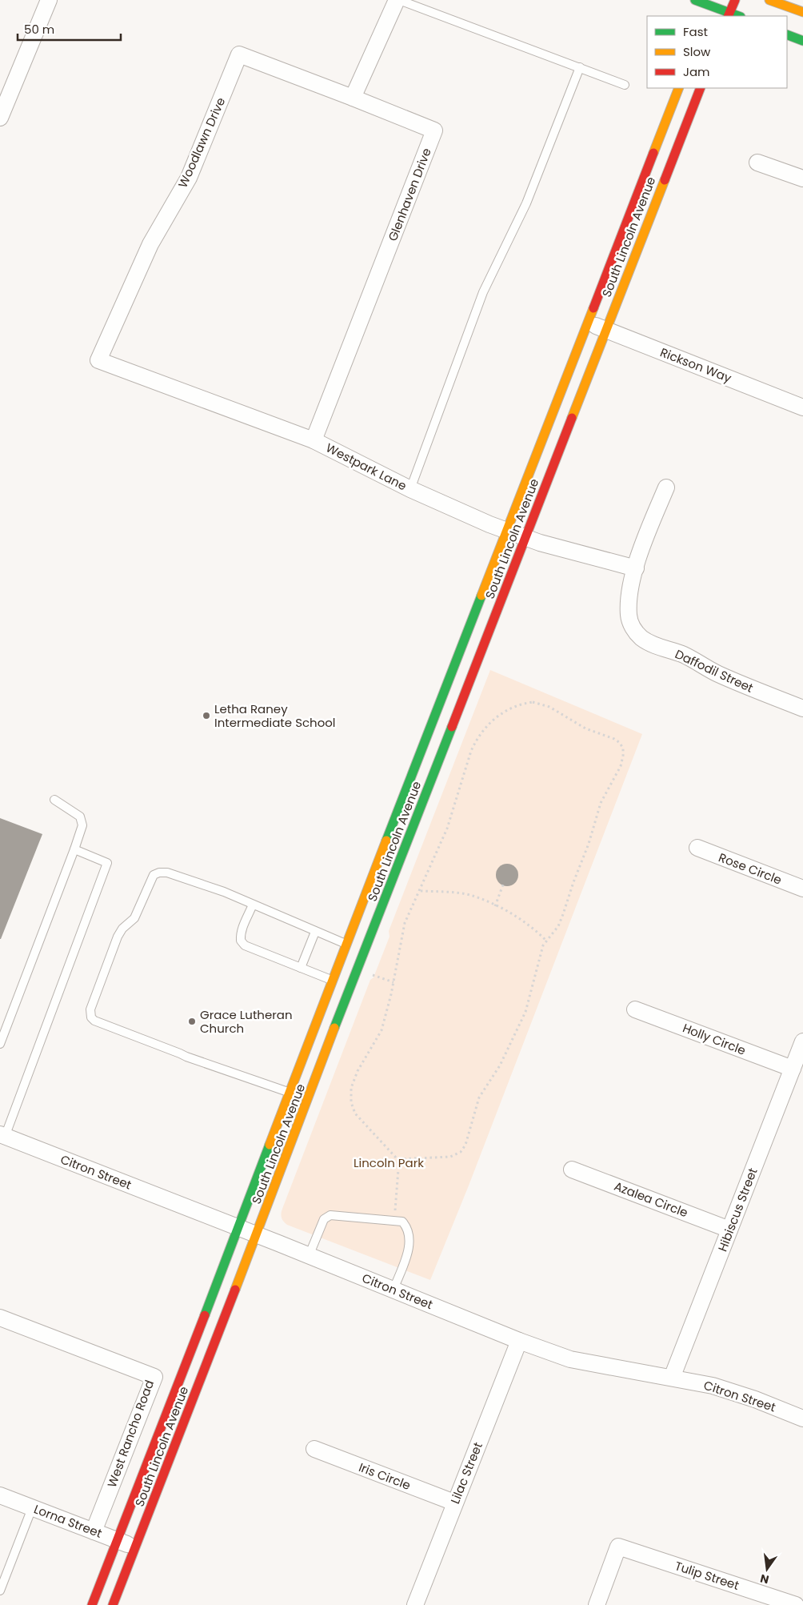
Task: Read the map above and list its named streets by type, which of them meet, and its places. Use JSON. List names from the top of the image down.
{
  "streets": {
    "main road": ["South Lincoln Avenue"],
    "street": [
      "Woodlawn Drive",
      "Glenhaven Drive",
      "Rickson Way",
      "Westpark Lane",
      "Daffodil Street",
      "Rose Circle",
      "Holly Circle",
      "Citron Street",
      "Azalea Circle",
      "Hibiscus Street",
      "West Rancho Road",
      "Lilac Street",
      "Iris Circle",
      "Lorna Street",
      "Tulip Street"
    ]
  },
  "crossings": [
    ["Woodlawn Drive", "Glenhaven Drive"],
    ["Woodlawn Drive", "Westpark Lane"],
    ["Glenhaven Drive", "Westpark Lane"],
    ["South Lincoln Avenue", "Rickson Way"],
    ["South Lincoln Avenue", "Westpark Lane"],
    ["South Lincoln Avenue", "Citron Street"],
    ["South Lincoln Avenue", "Lorna Street"],
    ["Westpark Lane", "Daffodil Street"],
    ["Holly Circle", "Hibiscus Street"],
    ["Citron Street", "Hibiscus Street"],
    ["Citron Street", "Lilac Street"],
    ["Azalea Circle", "Hibiscus Street"],
    ["West Rancho Road", "Lorna Street"],
    ["Lilac Street", "Iris Circle"]
  ],
  "parks": ["Lincoln Park"],
  "places": ["Letha Raney Intermediate School", "Grace Lutheran Church"],
  "legend": ["Fast", "Slow", "Jam"],
  "scale_bar": "50 m",
  "north": "bottom"
}
